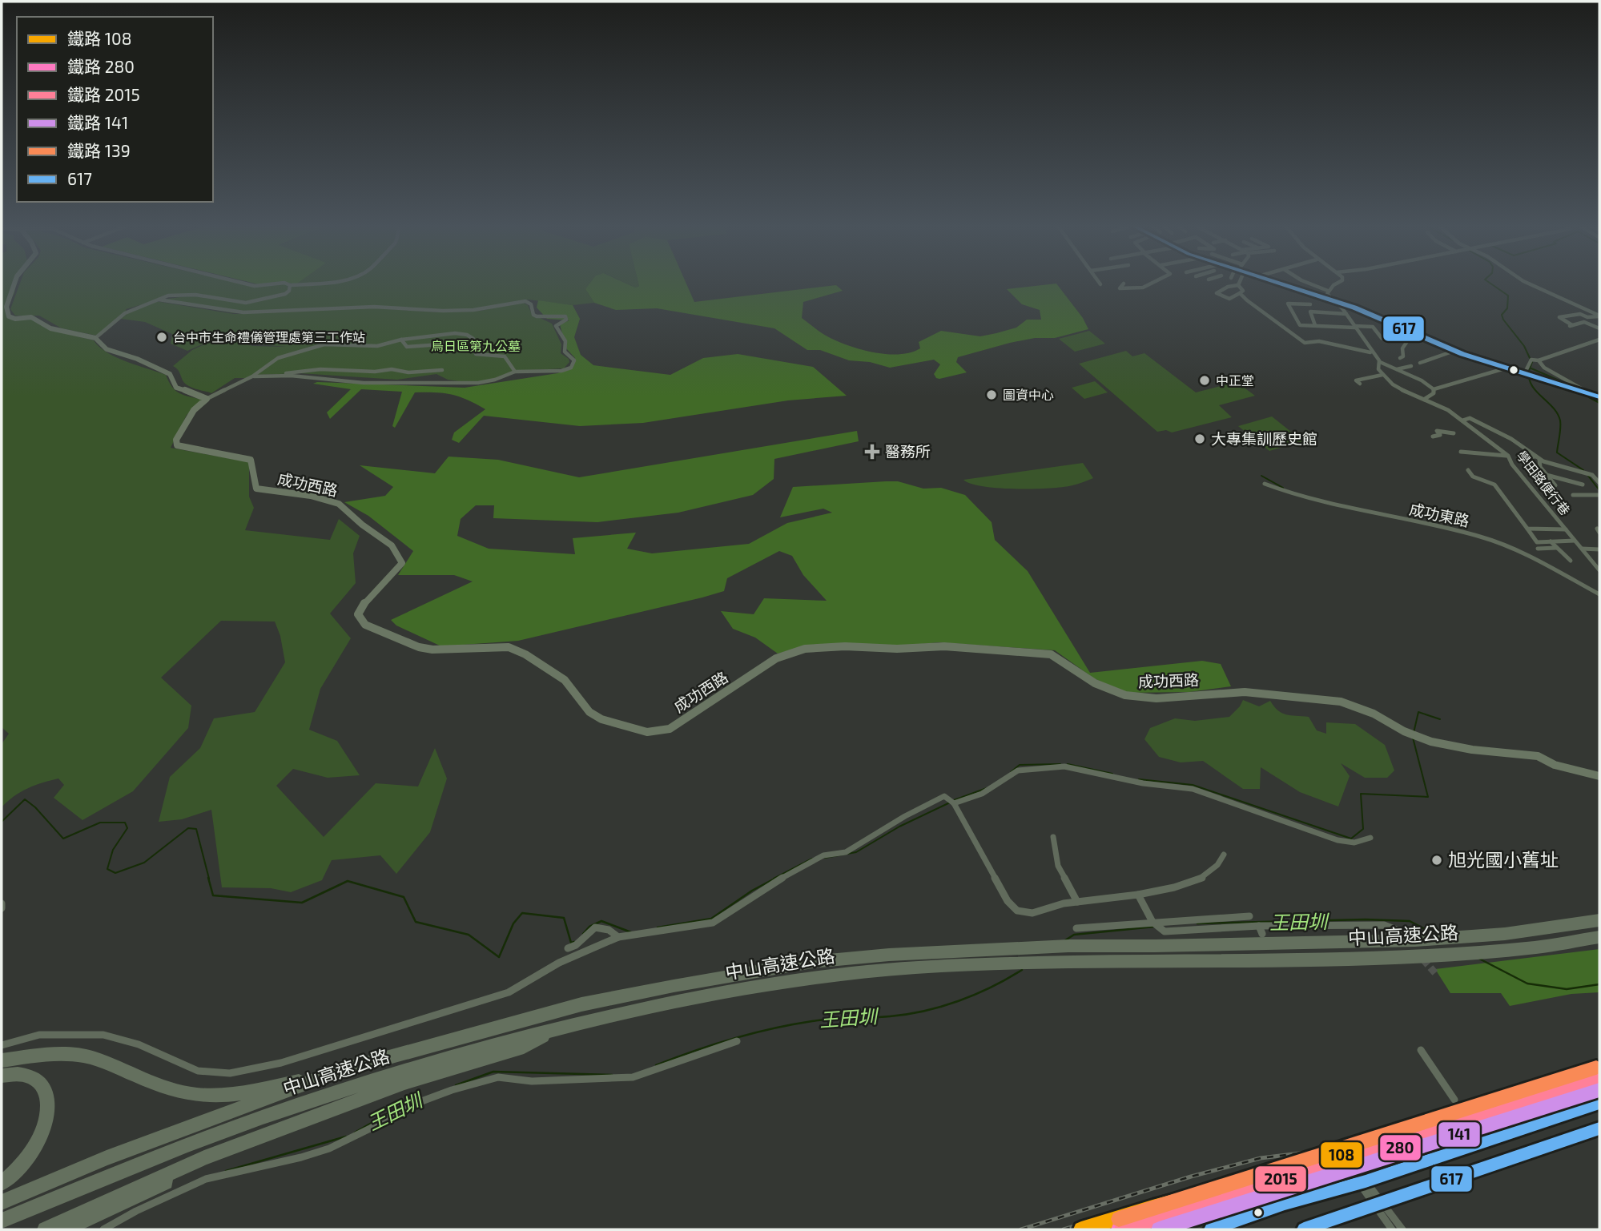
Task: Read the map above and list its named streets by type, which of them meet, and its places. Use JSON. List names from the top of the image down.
{
  "streets": {
    "highway": ["中山高速公路"],
    "street": ["學田路便行巷", "成功西路", "成功東路"]
  },
  "water": ["王田圳"],
  "parks": ["烏日區第九公墓"],
  "places": {
    "other": [
      "台中市生命禮儀管理處第三工作站",
      "中正堂",
      "圖資中心",
      "大專集訓歷史館",
      "旭光國小舊址"
    ],
    "health": ["醫務所"]
  },
  "lines": [
    "transit line 617",
    "rail line 139",
    "rail line 108",
    "rail line 2015",
    "rail line 280",
    "rail line 141"
  ],
  "legend": [
    "鐵路 108",
    "鐵路 280",
    "鐵路 2015",
    "鐵路 141",
    "鐵路 139",
    "617"
  ]
}
